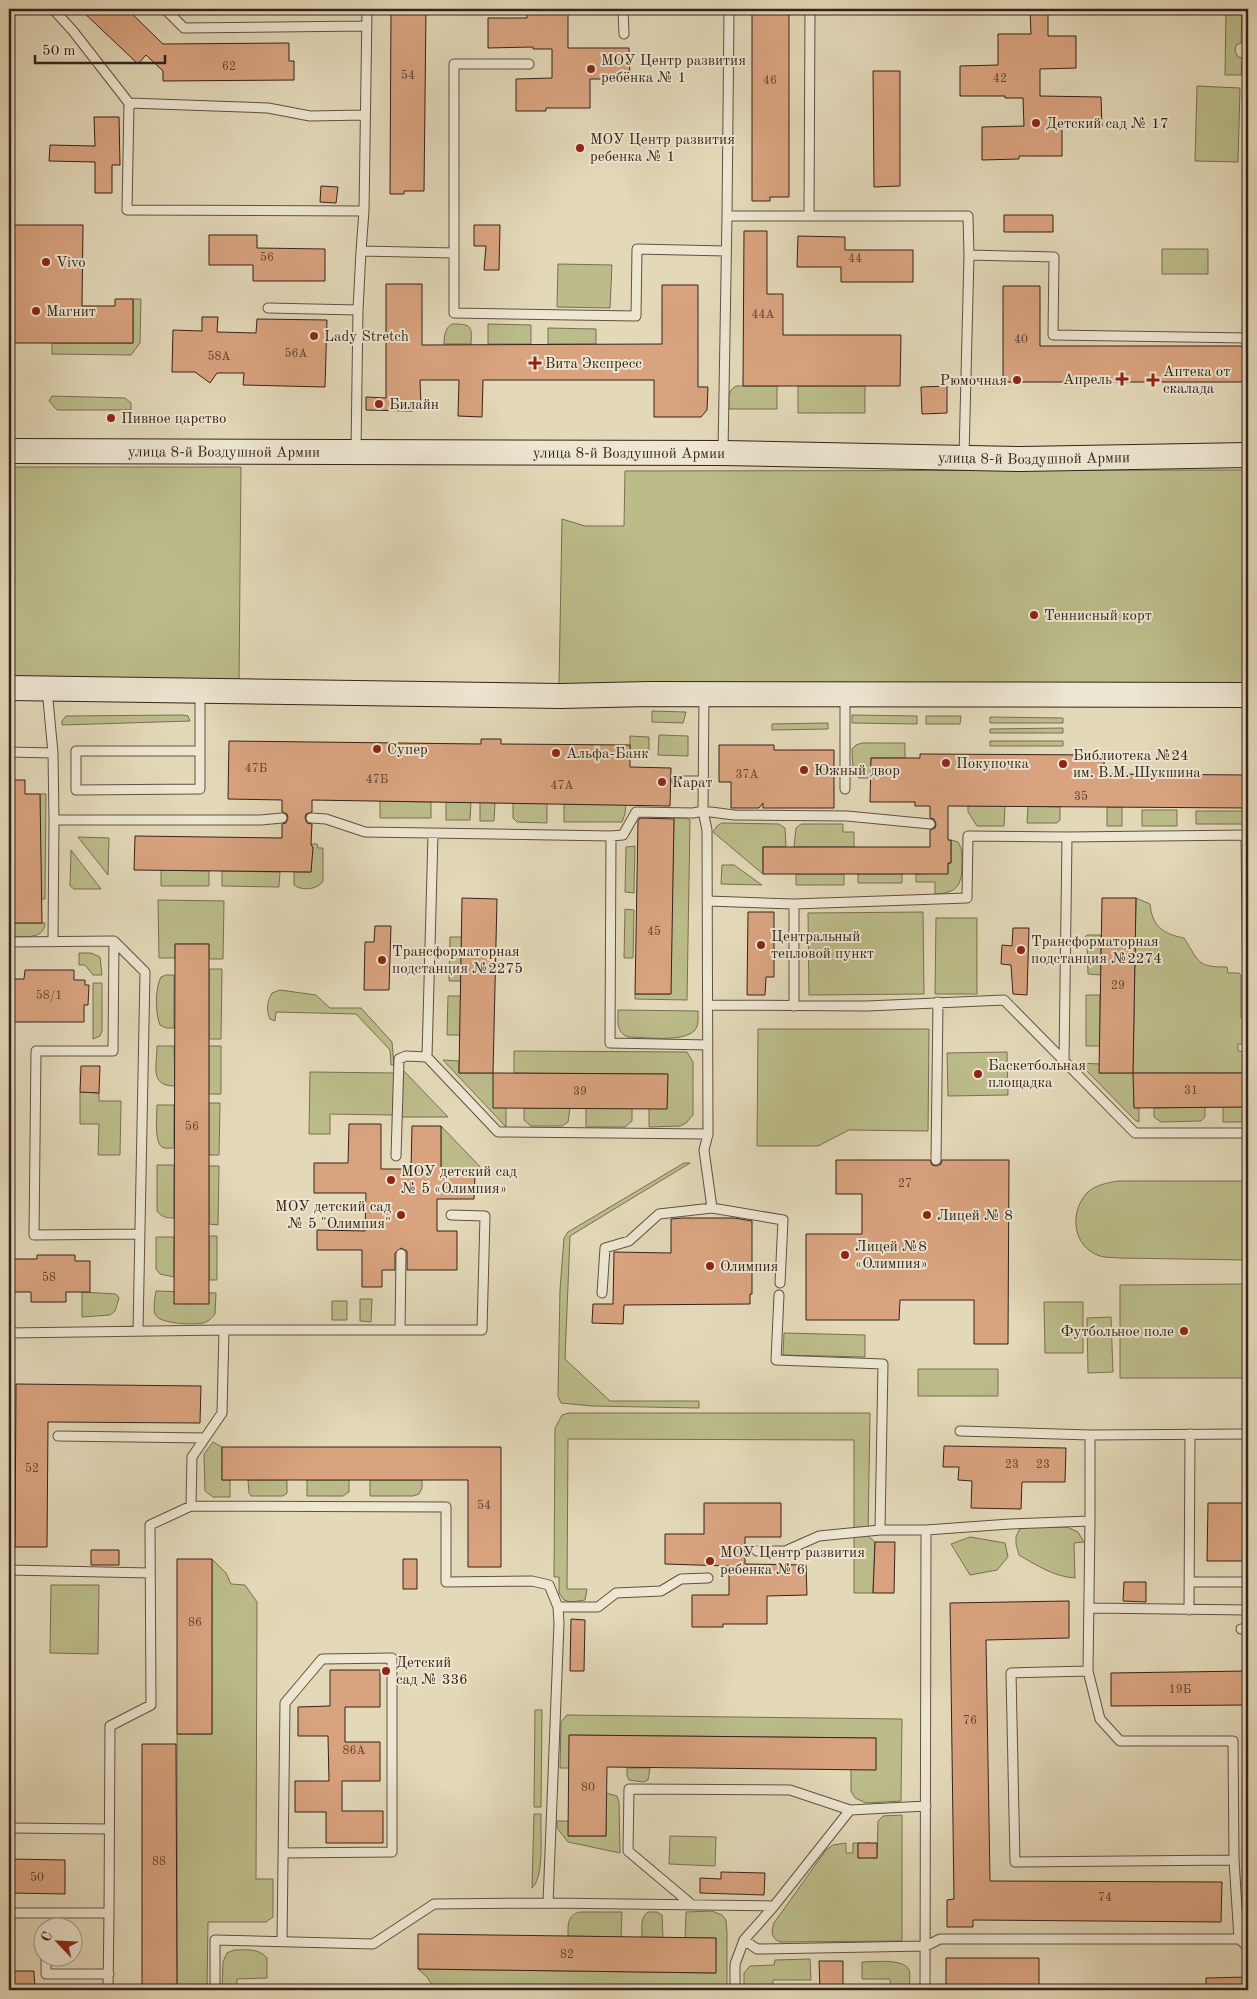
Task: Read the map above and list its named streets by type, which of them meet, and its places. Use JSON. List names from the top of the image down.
{
  "streets": {
    "street": ["улица 8-й Воздушной Армии"]
  },
  "places": {
    "other": [
      "МОУ Центр развития ребёнка № 1",
      "Детский сад № 17",
      "МОУ Центр развития ребенка № 1",
      "Vivo",
      "Магнит",
      "Lady Stretch",
      "Рюмочная",
      "Билайн",
      "Пивное царство",
      "Теннисный корт",
      "Супер",
      "Альфа-Банк",
      "Покупочка",
      "Библиотека №24 им. В.М. Шукшина",
      "Южный двор",
      "Карат",
      "Центральный тепловой пункт",
      "Трансформаторная подстанция №2274",
      "Трансформаторная подстанция №2275",
      "Баскетбольная площадка",
      "МОУ детский сад № 5 «Олимпия»",
      "МОУ детский сад № 5 \"Олимпия\"",
      "Лицей № 8",
      "Лицей №8 «Олимпия»",
      "Олимпия",
      "Футбольное поле",
      "МОУ Центр развития ребенка № 6",
      "Детский сад № 336"
    ],
    "health": ["Вита Экспресс", "Апрель", "Аптека от скалада"]
  },
  "house_numbers": [
    "62",
    "54",
    "42",
    "46",
    "56",
    "44",
    "44А",
    "40",
    "56А",
    "58А",
    "47Б",
    "37А",
    "47Б",
    "47А",
    "35",
    "45",
    "29",
    "58/1",
    "31",
    "39",
    "56",
    "27",
    "58",
    "23",
    "23",
    "52",
    "54",
    "86",
    "19Б",
    "76",
    "86А",
    "80",
    "88",
    "50",
    "74",
    "82"
  ],
  "scale_bar": "50 m",
  "north": "top left"
}
